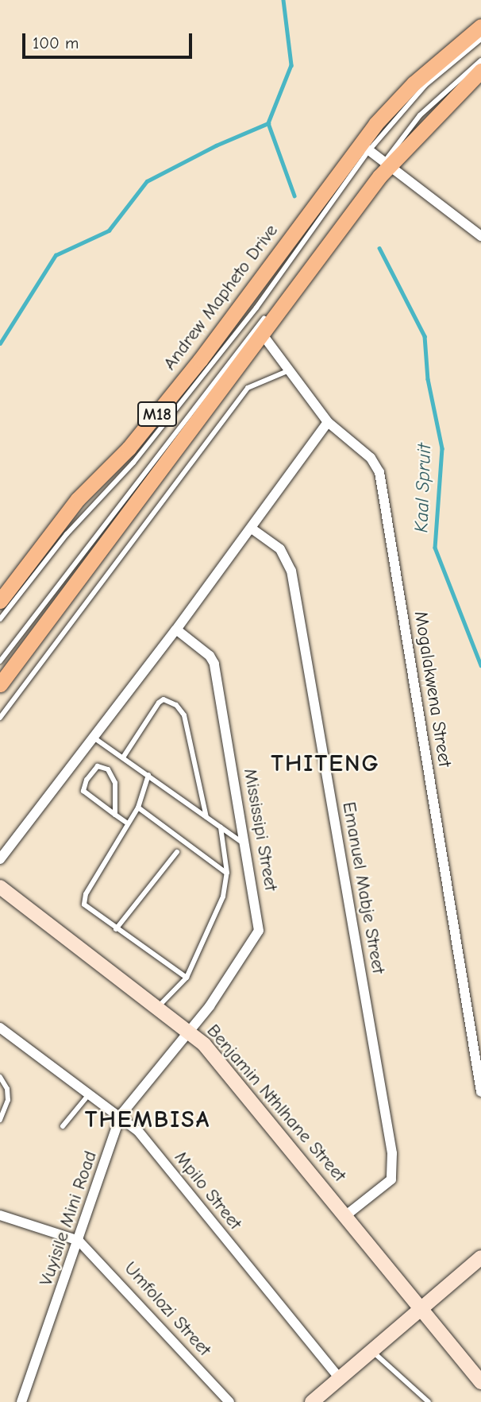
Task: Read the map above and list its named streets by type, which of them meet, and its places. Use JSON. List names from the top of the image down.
{
  "streets": {
    "main road": ["Andrew Mapheto Drive", "M18"],
    "street": [
      "Mogalakwena Street",
      "Mississipi Street",
      "Emanuel Mabje Street",
      "Benjamin Nthlhane Street",
      "Mpilo Street",
      "Vuyisile Mini Road",
      "Umfolozi Street"
    ]
  },
  "crossings": [
    ["M18", "Mogalakwena Street"],
    ["Mississipi Street", "Benjamin Nthlhane Street"],
    ["Mississipi Street", "Vuyisile Mini Road"],
    ["Emanuel Mabje Street", "Benjamin Nthlhane Street"],
    ["Benjamin Nthlhane Street", "Vuyisile Mini Road"],
    ["Mpilo Street", "Vuyisile Mini Road"],
    ["Vuyisile Mini Road", "Umfolozi Street"]
  ],
  "districts": ["THITENG", "THEMBISA"],
  "water": ["Kaal Spruit"],
  "scale_bar": "100 m"
}
